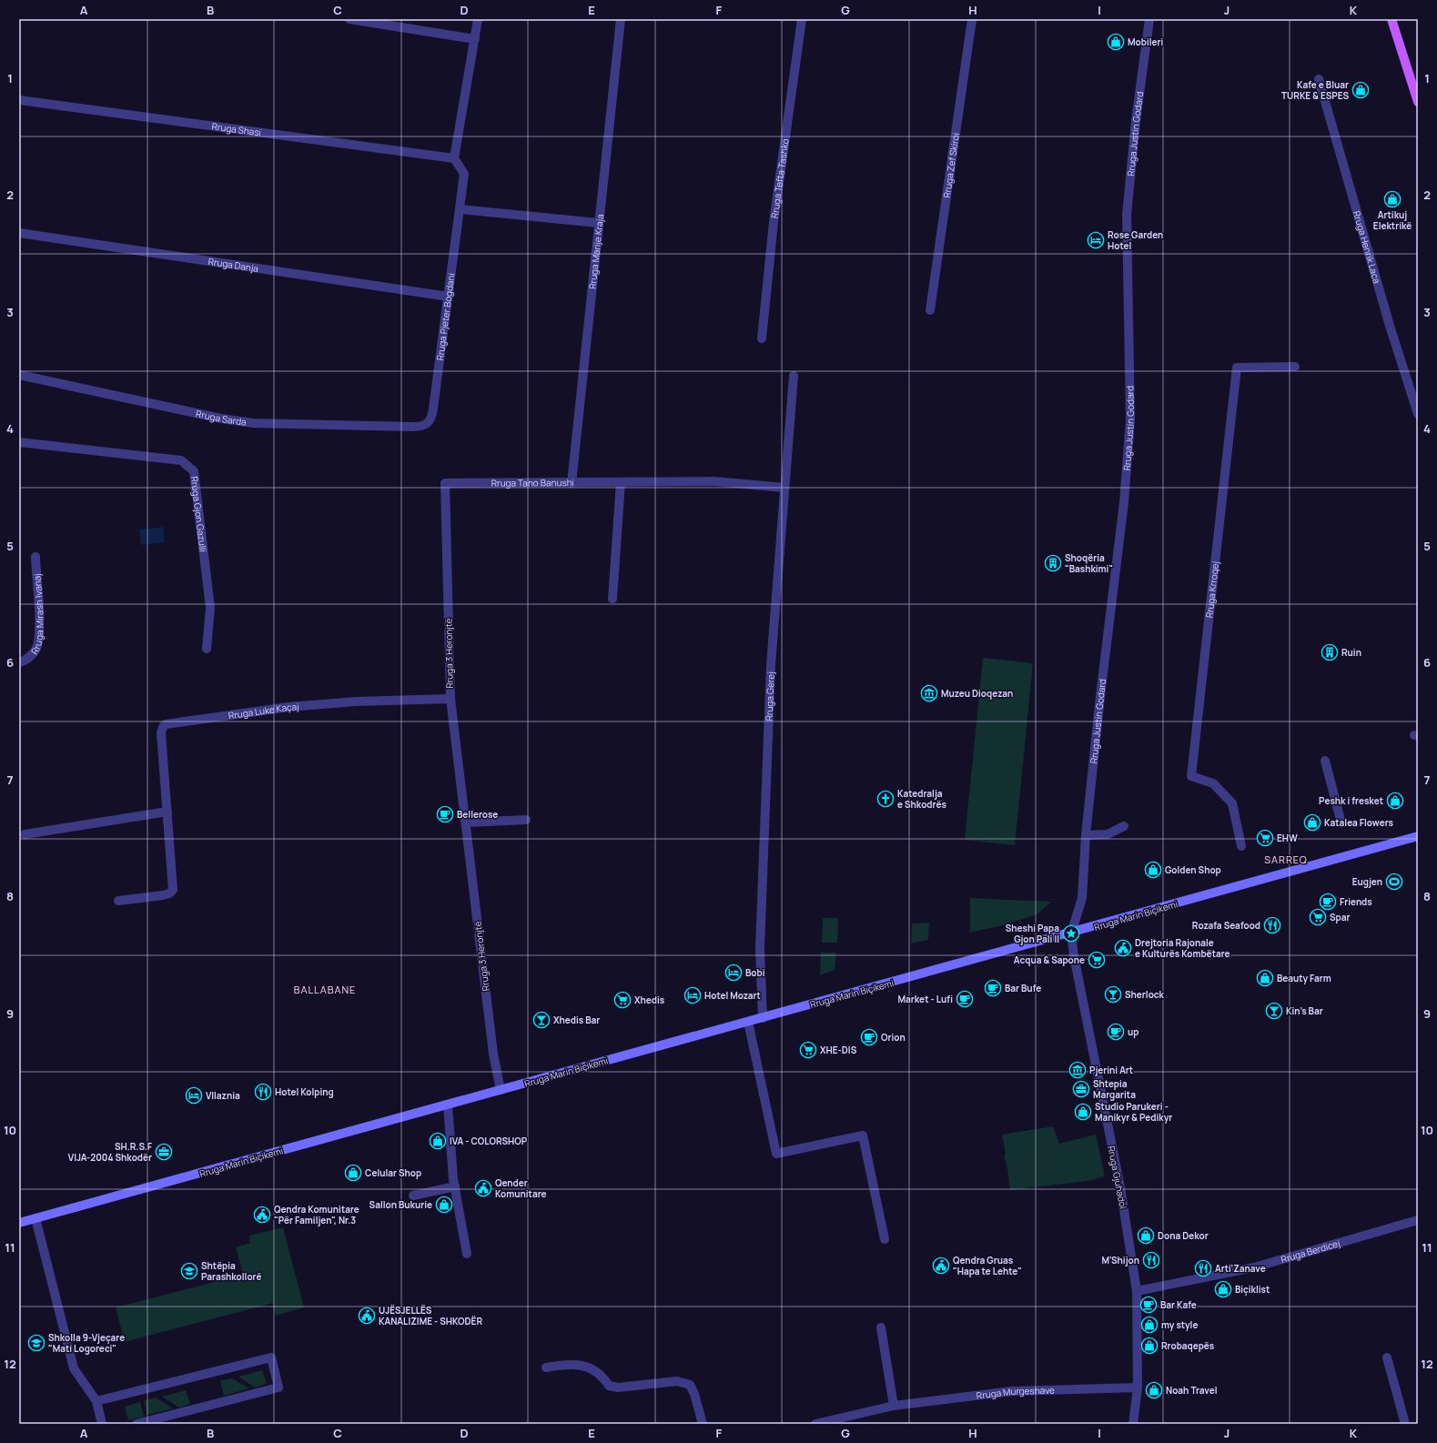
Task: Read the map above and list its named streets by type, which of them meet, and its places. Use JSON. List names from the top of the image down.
{
  "streets": {
    "main road": ["Rruga Marin Biçikemi"],
    "street": [
      "Rruga Shasi",
      "Rruga Justin Godard",
      "Rruga Zef Skiroi",
      "Rruga Tefta Tashko",
      "Rruga Henrik Laca",
      "Rruga Marije Kraja",
      "Rruga Danja",
      "Rruga Pjeter Bogdani",
      "Rruga Sarda",
      "Rruga Tano Banushi",
      "Rruga Gjon Gazulli",
      "Rruga Krroqej",
      "Rruga Mirash Ivanaj",
      "Rruga 3 Heronjtë",
      "Rruga Gerej",
      "Rruga Luke Kaçaj",
      "Rruga Gjuhadol",
      "Rruga Berdicej",
      "Rruga Murgeshave"
    ]
  },
  "crossings": [
    ["Rruga Shasi", "Rruga Pjeter Bogdani"],
    ["Rruga Justin Godard", "Rruga Marin Biçikemi"],
    ["Rruga Justin Godard", "Rruga Gjuhadol"],
    ["Rruga Marije Kraja", "Rruga Tano Banushi"],
    ["Rruga Danja", "Rruga Pjeter Bogdani"],
    ["Rruga Pjeter Bogdani", "Rruga Sarda"],
    ["Rruga Tano Banushi", "Rruga 3 Heronjtë"],
    ["Rruga Tano Banushi", "Rruga Gerej"],
    ["Rruga 3 Heronjtë", "Rruga Luke Kaçaj"],
    ["Rruga 3 Heronjtë", "Rruga Marin Biçikemi"],
    ["Rruga Gerej", "Rruga Marin Biçikemi"],
    ["Rruga Marin Biçikemi", "Rruga Gjuhadol"],
    ["Rruga Gjuhadol", "Rruga Berdicej"],
    ["Rruga Gjuhadol", "Rruga Murgeshave"]
  ],
  "districts": ["SARREQ", "BALLABANE"],
  "places": {
    "shop": [
      "Mobileri",
      "Kafe e Bluar TURKE & ESPES",
      "Artikuj Elektrikë",
      "Peshk i fresket",
      "Katalea Flowers",
      "Golden Shop",
      "Beauty Farm",
      "Studio Parukeri - Manikyr & Pedikyr",
      "IVA - COLORSHOP",
      "Celular Shop",
      "Sallon Bukurie",
      "Dona Dekor",
      "Biçiklist",
      "my style",
      "Rrobaqepës",
      "Noah Travel"
    ],
    "hotel": [
      "Rose Garden Hotel",
      "Bobi",
      "Hotel Mozart",
      "Vllaznia"
    ],
    "building": ["Shoqëria \"Bashkimi\"", "Ruin"],
    "museum": ["Muzeu Dioqezan", "Pjerini Art"],
    "church": ["Katedralja e Shkodrës"],
    "cafe": [
      "Bellerose",
      "Friends",
      "Bar Bufe",
      "Market - Lufi",
      "up",
      "Orion",
      "Bar Kafe"
    ],
    "supermarket": [
      "EHW",
      "Spar",
      "Acqua & Sapone",
      "Xhedis",
      "XHE-DIS"
    ],
    "sports": ["Eugjen"],
    "restaurant": [
      "Rozafa Seafood",
      "Hotel Kolping",
      "M'Shijon",
      "Arti’Zanave"
    ],
    "place": ["Sheshi Papa Gjon Pali II"],
    "public building": [
      "Drejtoria Rajonale e Kulturës Kombëtare",
      "Qender Komunitare",
      "Qendra Komunitare \"Për Familjen\", Nr.3",
      "Qendra Gruas \"Hapa te Lehte\"",
      "UJËSJELLËS KANALIZIME - SHKODËR"
    ],
    "bar": ["Sherlock", "Kin's Bar", "Xhedis Bar"],
    "office": ["Shtepia Margarita", "SH.R.S.F VIJA-2004 Shkodër"],
    "school or university": ["Shtëpia Parashkollorë", "Shkolla 9-Vjeçare \"Mati Logoreci\""]
  },
  "grid": {
    "columns": [
      "A",
      "B",
      "C",
      "D",
      "E",
      "F",
      "G",
      "H",
      "I",
      "J",
      "K"
    ],
    "rows": [
      "1",
      "2",
      "3",
      "4",
      "5",
      "6",
      "7",
      "8",
      "9",
      "10",
      "11",
      "12"
    ]
  }
}
